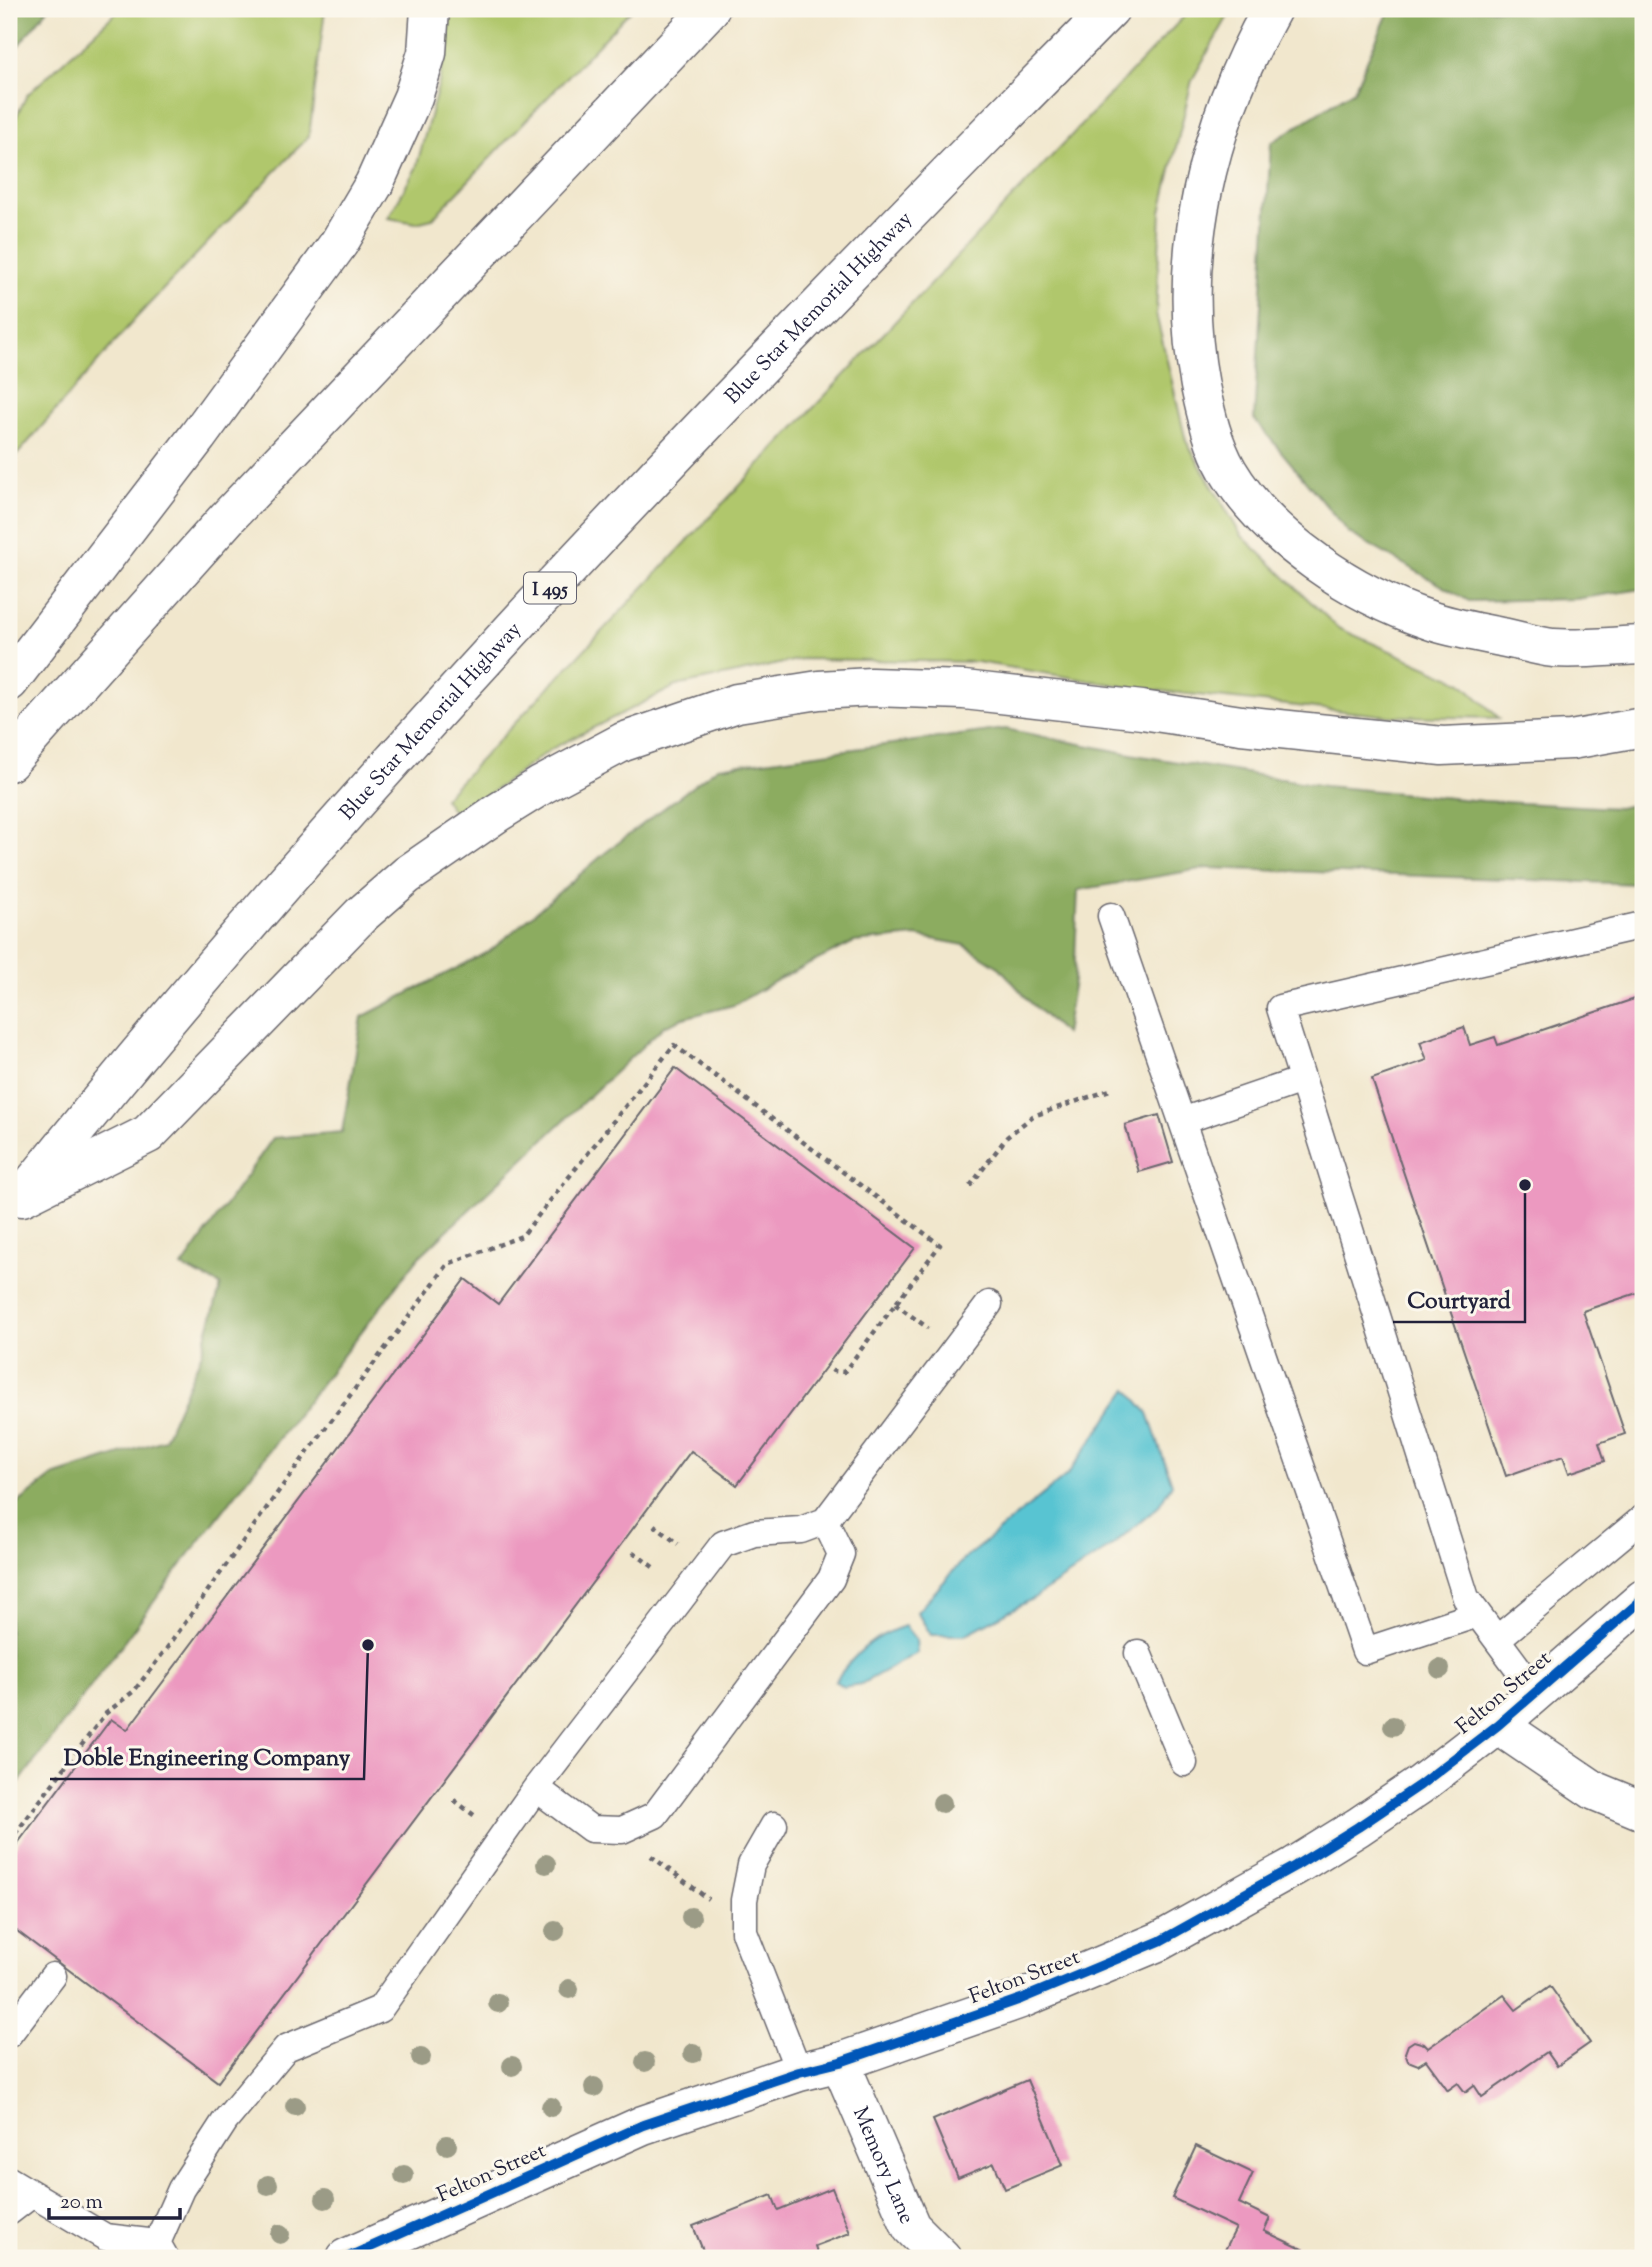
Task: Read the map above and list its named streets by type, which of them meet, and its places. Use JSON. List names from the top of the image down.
{
  "streets": {
    "main road": [
      "Blue Star Memorial Highway",
      "I 495",
      "Felton Street",
      "Memory Lane"
    ]
  },
  "crossings": [
    ["Felton Street", "Memory Lane"]
  ],
  "places": ["Courtyard", "Doble Engineering Company"],
  "scale_bar": "20 m"
}
